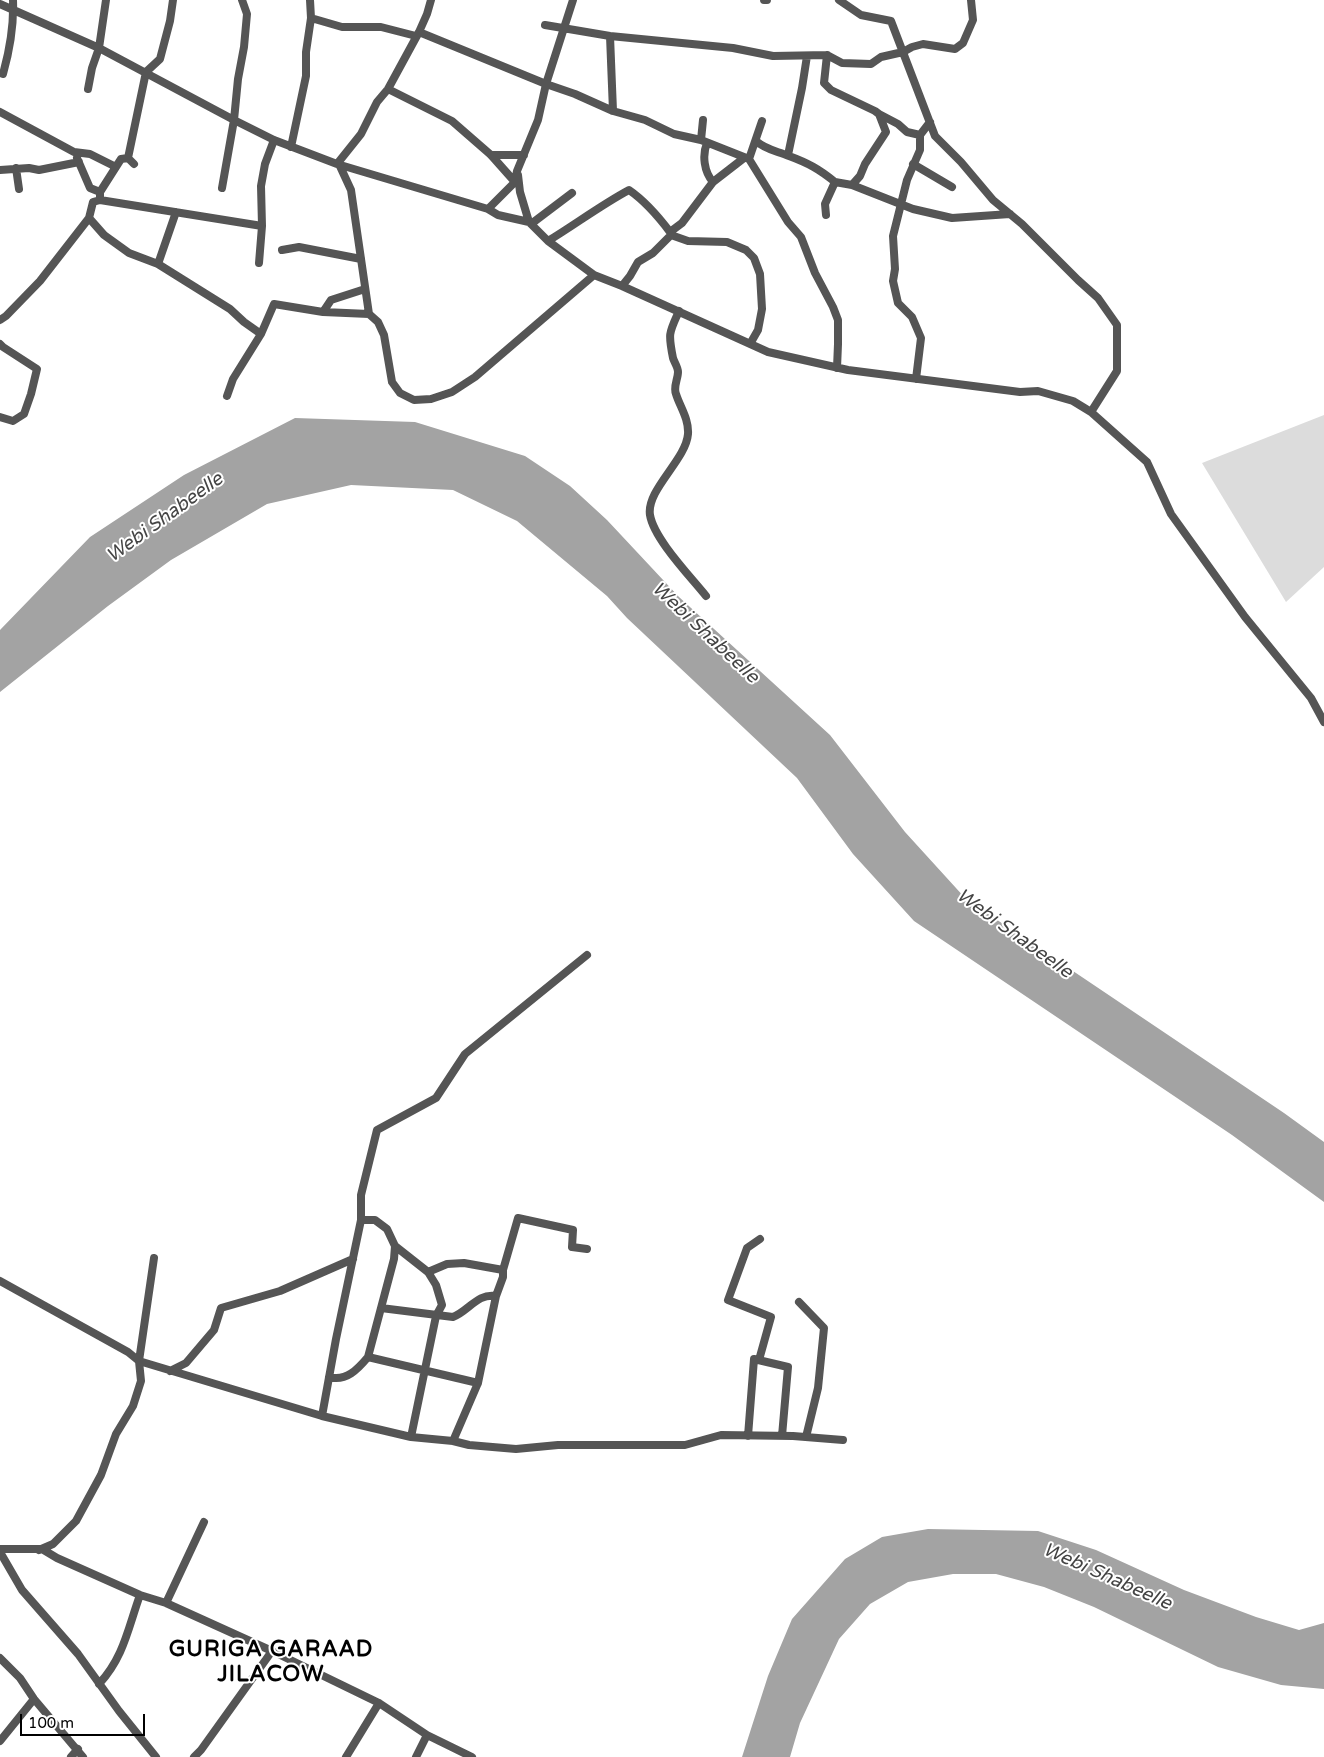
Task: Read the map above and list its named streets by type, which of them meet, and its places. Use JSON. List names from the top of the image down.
{
  "districts": ["GURIGA GARAAD JILACOW"],
  "water": ["Webi Shabeelle"],
  "scale_bar": "100 m"
}
